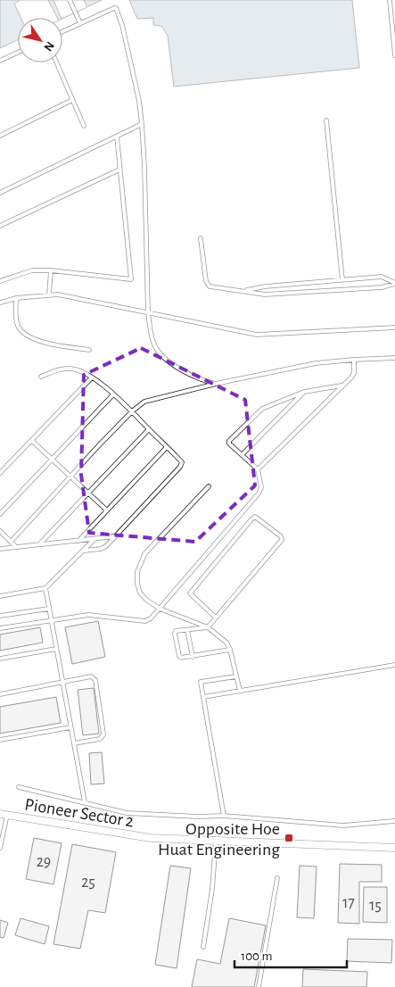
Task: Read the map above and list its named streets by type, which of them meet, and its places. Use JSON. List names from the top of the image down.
{
  "streets": {
    "street": ["Pioneer Sector 2"]
  },
  "places": {
    "transit": ["Opposite Hoe Huat Engineering"]
  },
  "house_numbers": [
    "29",
    "25",
    "17",
    "15"
  ],
  "scale_bar": "100 m",
  "north": "bottom right"
}
